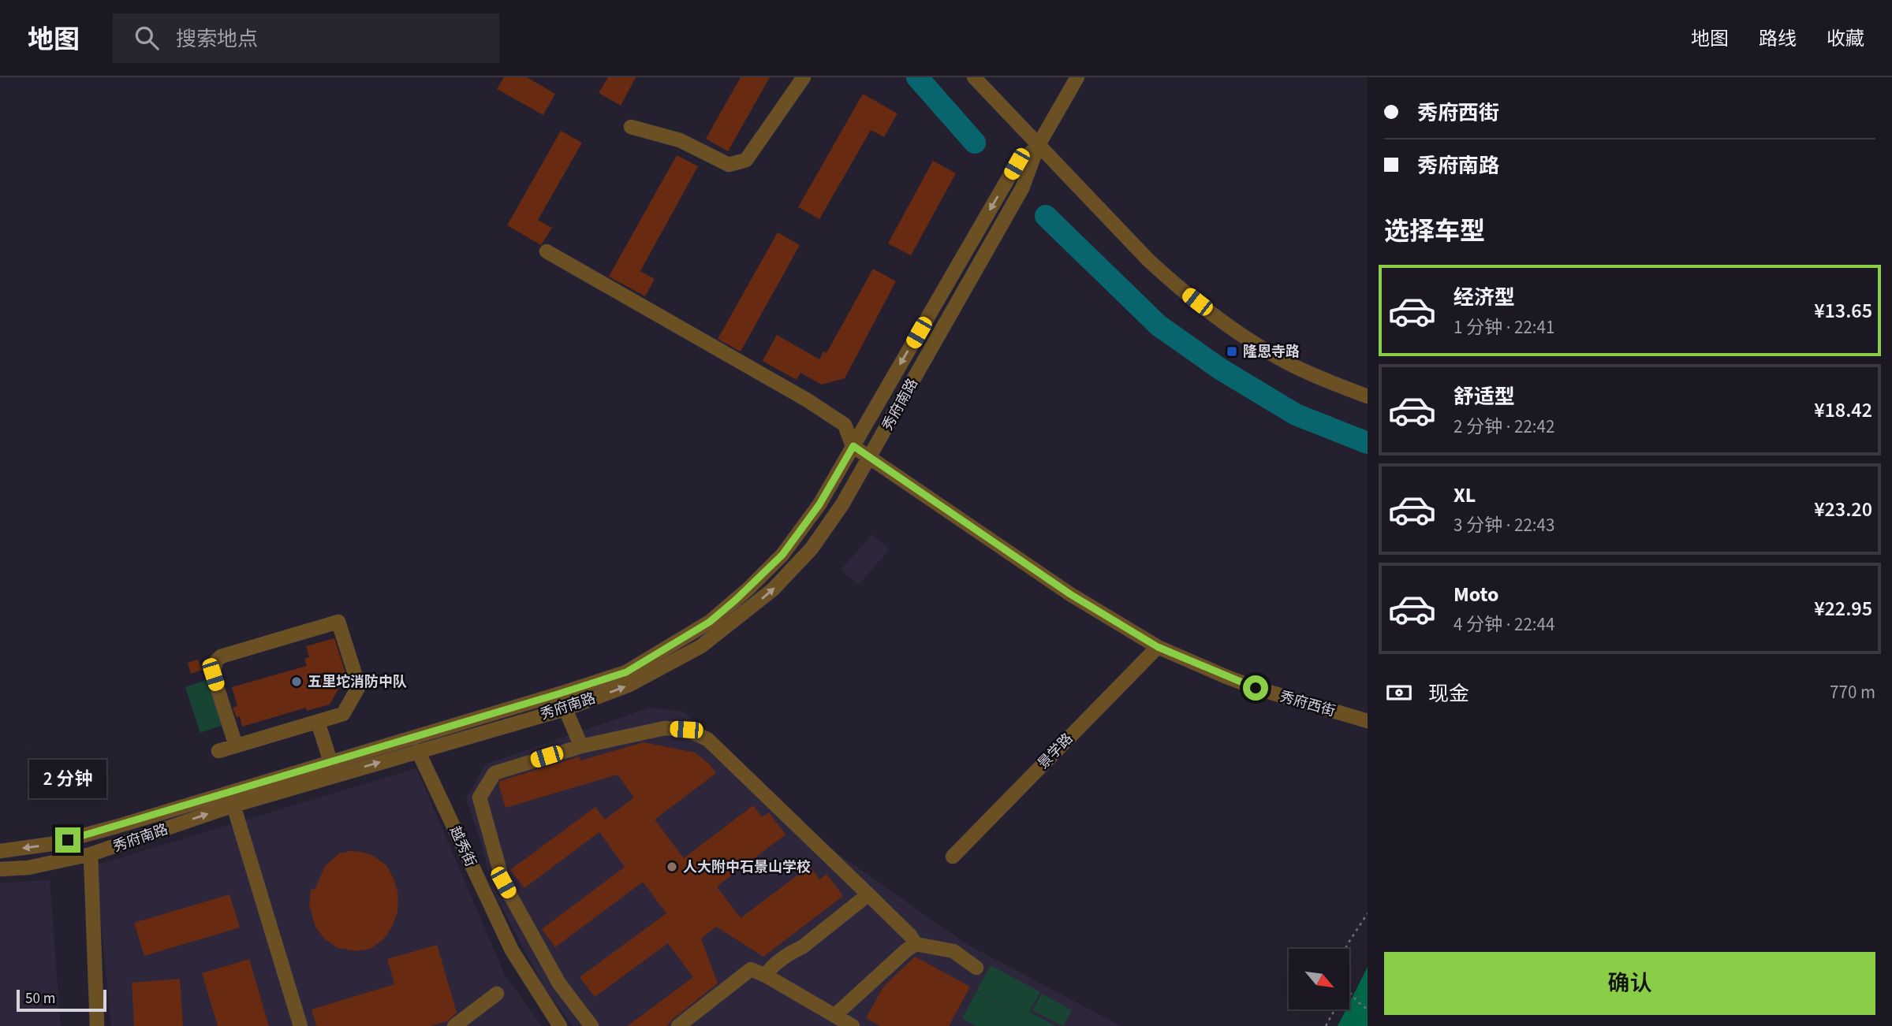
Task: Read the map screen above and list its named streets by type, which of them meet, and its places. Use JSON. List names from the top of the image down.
{
  "streets": {
    "street": [
      "秀府南路",
      "秀府西街",
      "景学路",
      "越秀街"
    ]
  },
  "crossings": [
    ["秀府南路", "秀府西街"],
    ["秀府南路", "越秀街"],
    ["秀府西街", "景学路"]
  ],
  "places": {
    "transit": ["隆恩寺路"],
    "other": ["五里坨消防中队", "人大附中石景山学校"]
  },
  "scale_bar": "50 m",
  "north": "bottom right",
  "page": {
    "header": "地图",
    "search": "搜索地点",
    "nav": ["地图", "路线", "收藏"],
    "banner": ["秀府西街", "秀府南路"],
    "heading": "选择车型",
    "list": [
      {
        "name": "经济型",
        "note": "1 分钟 · 22:41",
        "value": "¥13.65"
      },
      {
        "name": "舒适型",
        "note": "2 分钟 · 22:42",
        "value": "¥18.42"
      },
      {
        "name": "XL",
        "note": "3 分钟 · 22:43",
        "value": "¥23.20"
      },
      {
        "name": "Moto",
        "note": "4 分钟 · 22:44",
        "value": "¥22.95"
      }
    ],
    "pay": ["现金", "770 m"],
    "bubble": "2 分钟",
    "buttons": "确认",
    "scale": "50 m"
  }
}
